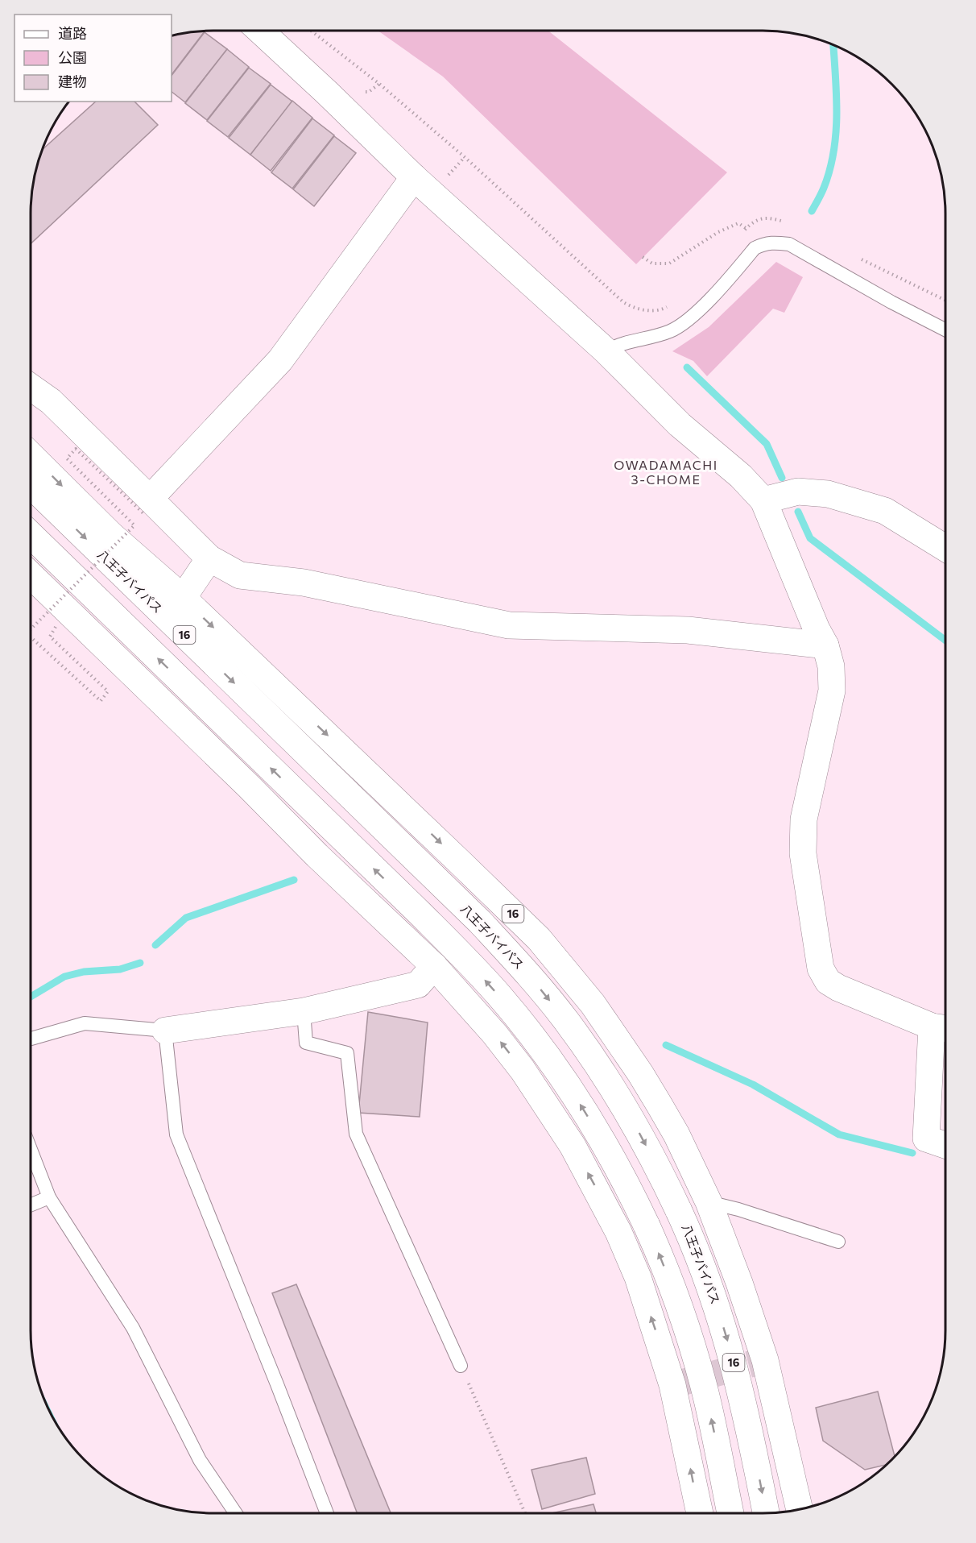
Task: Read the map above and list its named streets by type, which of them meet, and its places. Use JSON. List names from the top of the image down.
{
  "streets": {
    "main road": ["八王子バイパス", "16"]
  },
  "districts": ["OWADAMACHI 3-CHOME"],
  "legend": ["道路", "公園", "建物"]
}
